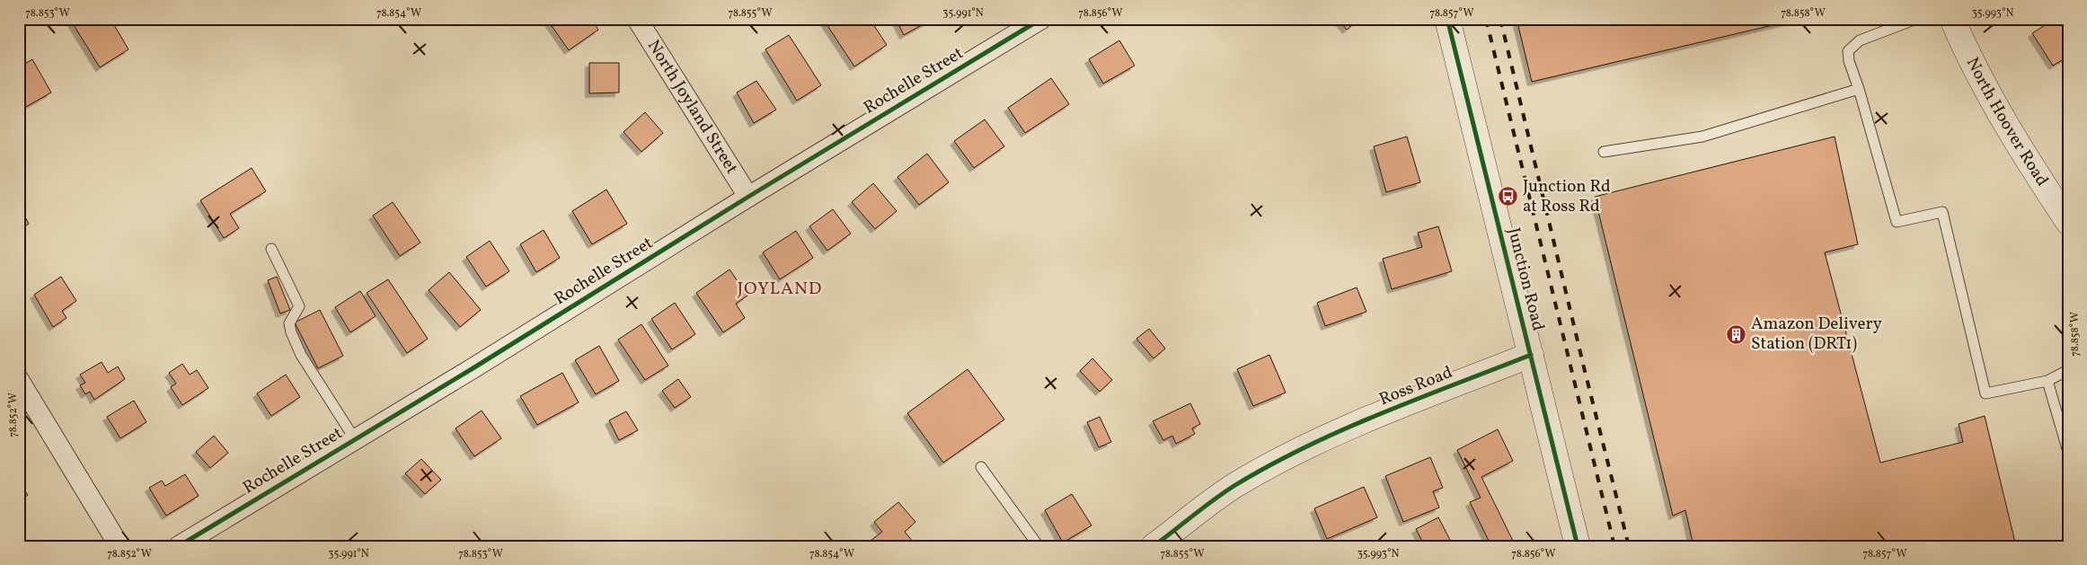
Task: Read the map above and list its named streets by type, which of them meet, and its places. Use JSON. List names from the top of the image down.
{
  "streets": {
    "street": [
      "Rochelle Street",
      "North Joyland Street",
      "North Hoover Road",
      "Junction Road",
      "Ross Road"
    ]
  },
  "crossings": [
    ["Rochelle Street", "North Joyland Street"],
    ["Junction Road", "Ross Road"]
  ],
  "districts": ["JOYLAND"],
  "places": {
    "bus stop": ["Junction Rd at Ross Rd"],
    "building": ["Amazon Delivery Station (DRT1)"]
  },
  "coordinates": [
    "78.853°W",
    "78.854°W",
    "78.855°W",
    "35.991°N",
    "78.856°W",
    "78.857°W",
    "78.858°W",
    "35.993°N",
    "78.852°W"
  ]
}
